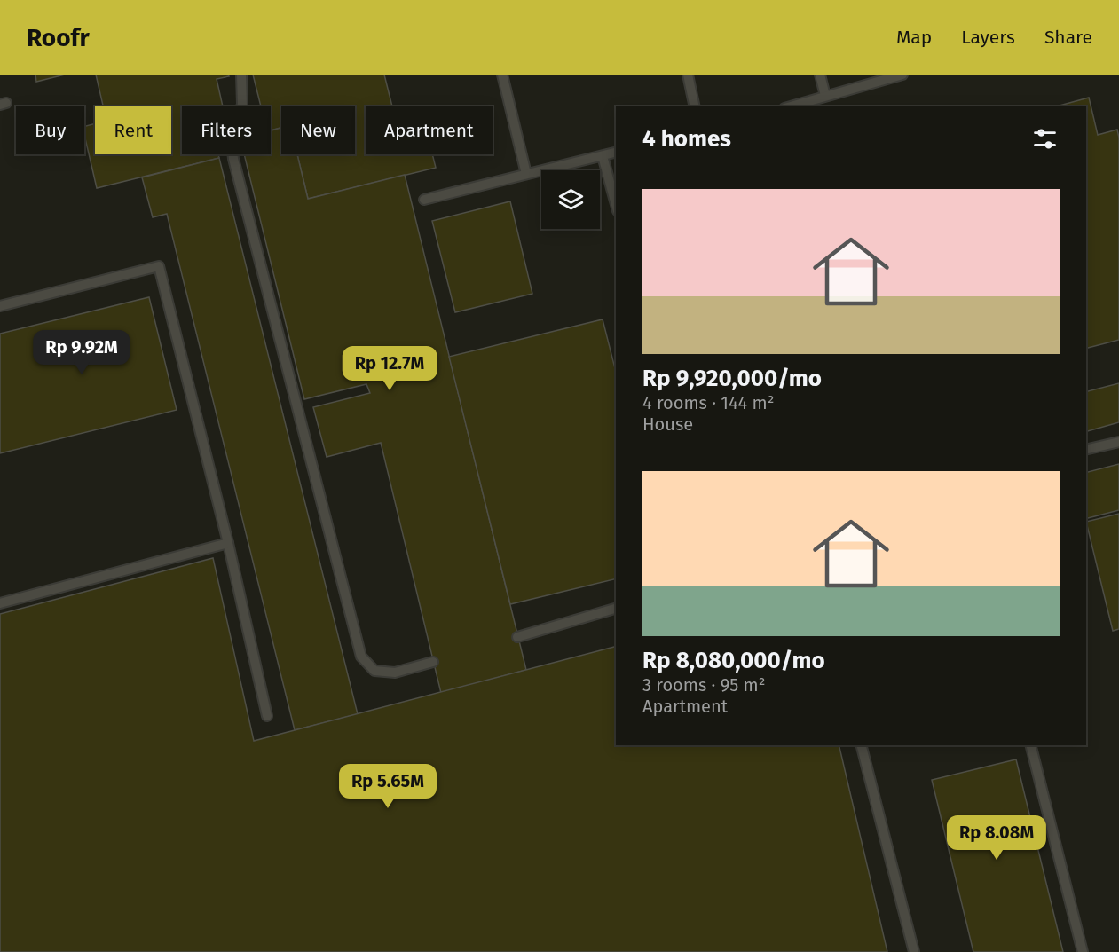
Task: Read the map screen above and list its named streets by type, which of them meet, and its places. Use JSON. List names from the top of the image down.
{
  "page": {
    "header": "Roofr",
    "nav": ["Map", "Layers", "Share"],
    "chip": [
      "Buy",
      "Rent",
      "Filters",
      "New",
      "Apartment"
    ],
    "heading": "4 homes",
    "list": [
      {
        "name": "Rp 9,920,000/mo",
        "note": "4 rooms · 144 m² · House"
      },
      {
        "name": "Rp 8,080,000/mo",
        "note": "3 rooms · 95 m² · Apartment"
      }
    ],
    "price": [
      "Rp 9.92M",
      "Rp 12.7M",
      "Rp 5.65M",
      "Rp 8.08M"
    ]
  }
}
